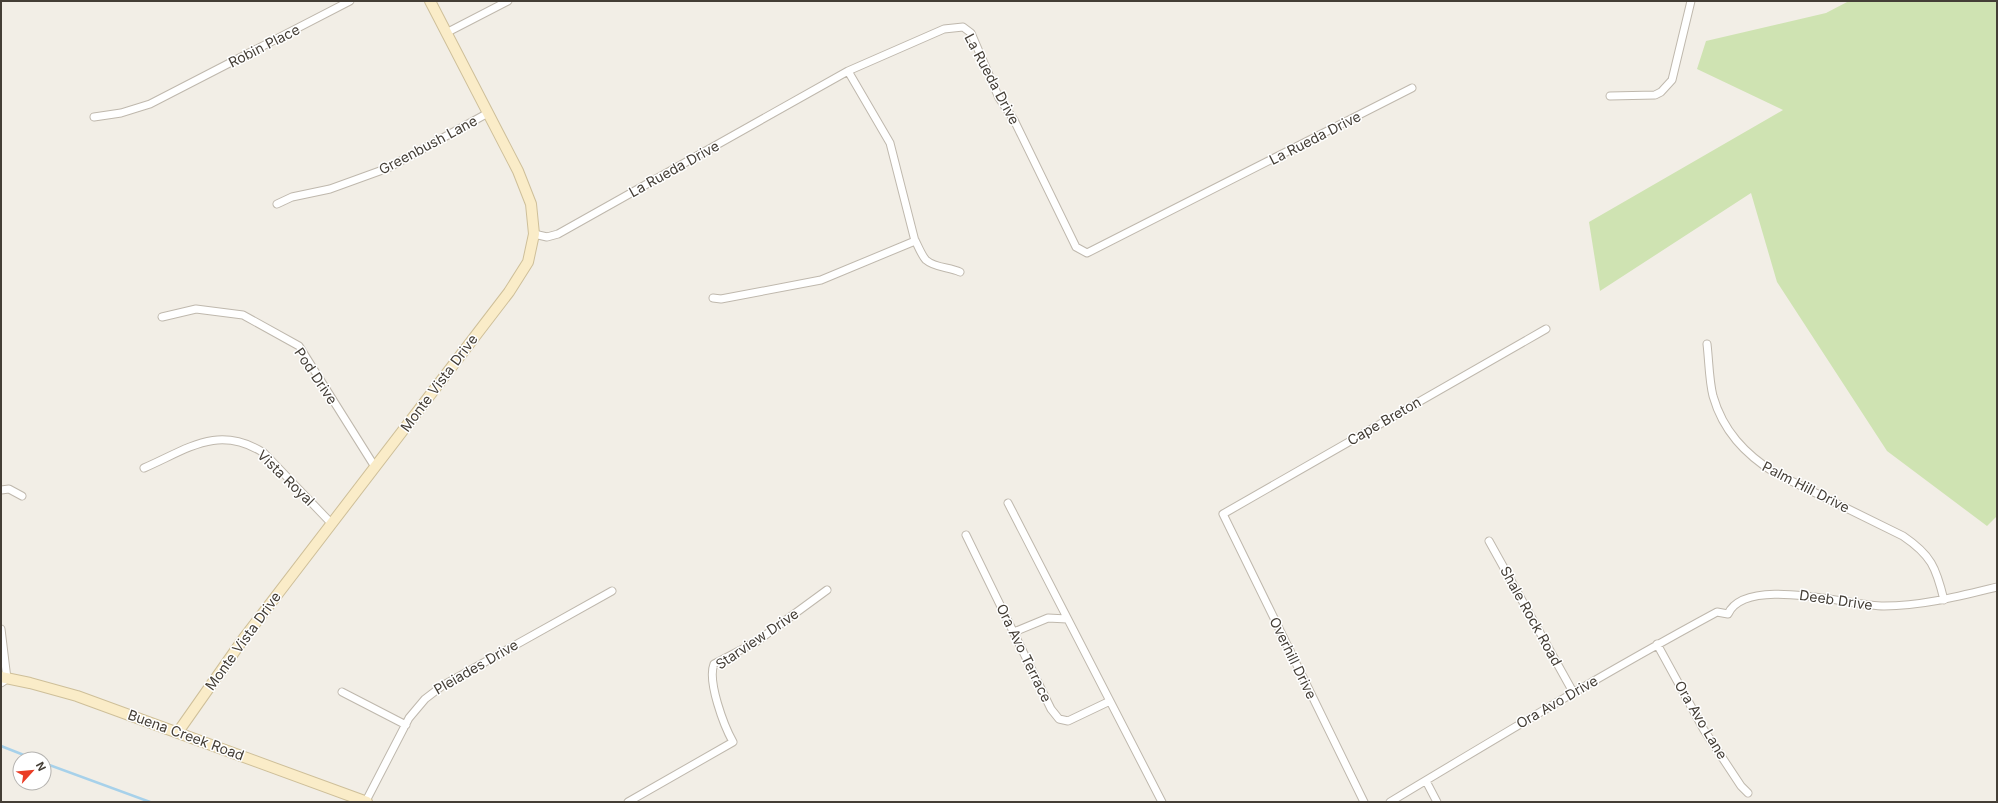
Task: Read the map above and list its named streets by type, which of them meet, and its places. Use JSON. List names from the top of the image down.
{
  "streets": {
    "main road": ["Monte Vista Drive", "Buena Creek Road"],
    "street": [
      "Robin Place",
      "La Rueda Drive",
      "Greenbush Lane",
      "Pod Drive",
      "Cape Breton",
      "Vista Royal",
      "Palm Hill Drive",
      "Deeb Drive",
      "Shale Rock Road",
      "Starview Drive",
      "Ora Avo Terrace",
      "Overhill Drive",
      "Pleiades Drive",
      "Ora Avo Drive",
      "Ora Avo Lane"
    ]
  },
  "crossings": [
    ["La Rueda Drive", "Monte Vista Drive"],
    ["Greenbush Lane", "Monte Vista Drive"],
    ["Pod Drive", "Monte Vista Drive"],
    ["Monte Vista Drive", "Vista Royal"],
    ["Monte Vista Drive", "Buena Creek Road"],
    ["Cape Breton", "Overhill Drive"],
    ["Palm Hill Drive", "Deeb Drive"],
    ["Deeb Drive", "Ora Avo Drive"],
    ["Shale Rock Road", "Ora Avo Drive"],
    ["Pleiades Drive", "Buena Creek Road"],
    ["Ora Avo Drive", "Ora Avo Lane"]
  ],
  "north": "top right"
}
